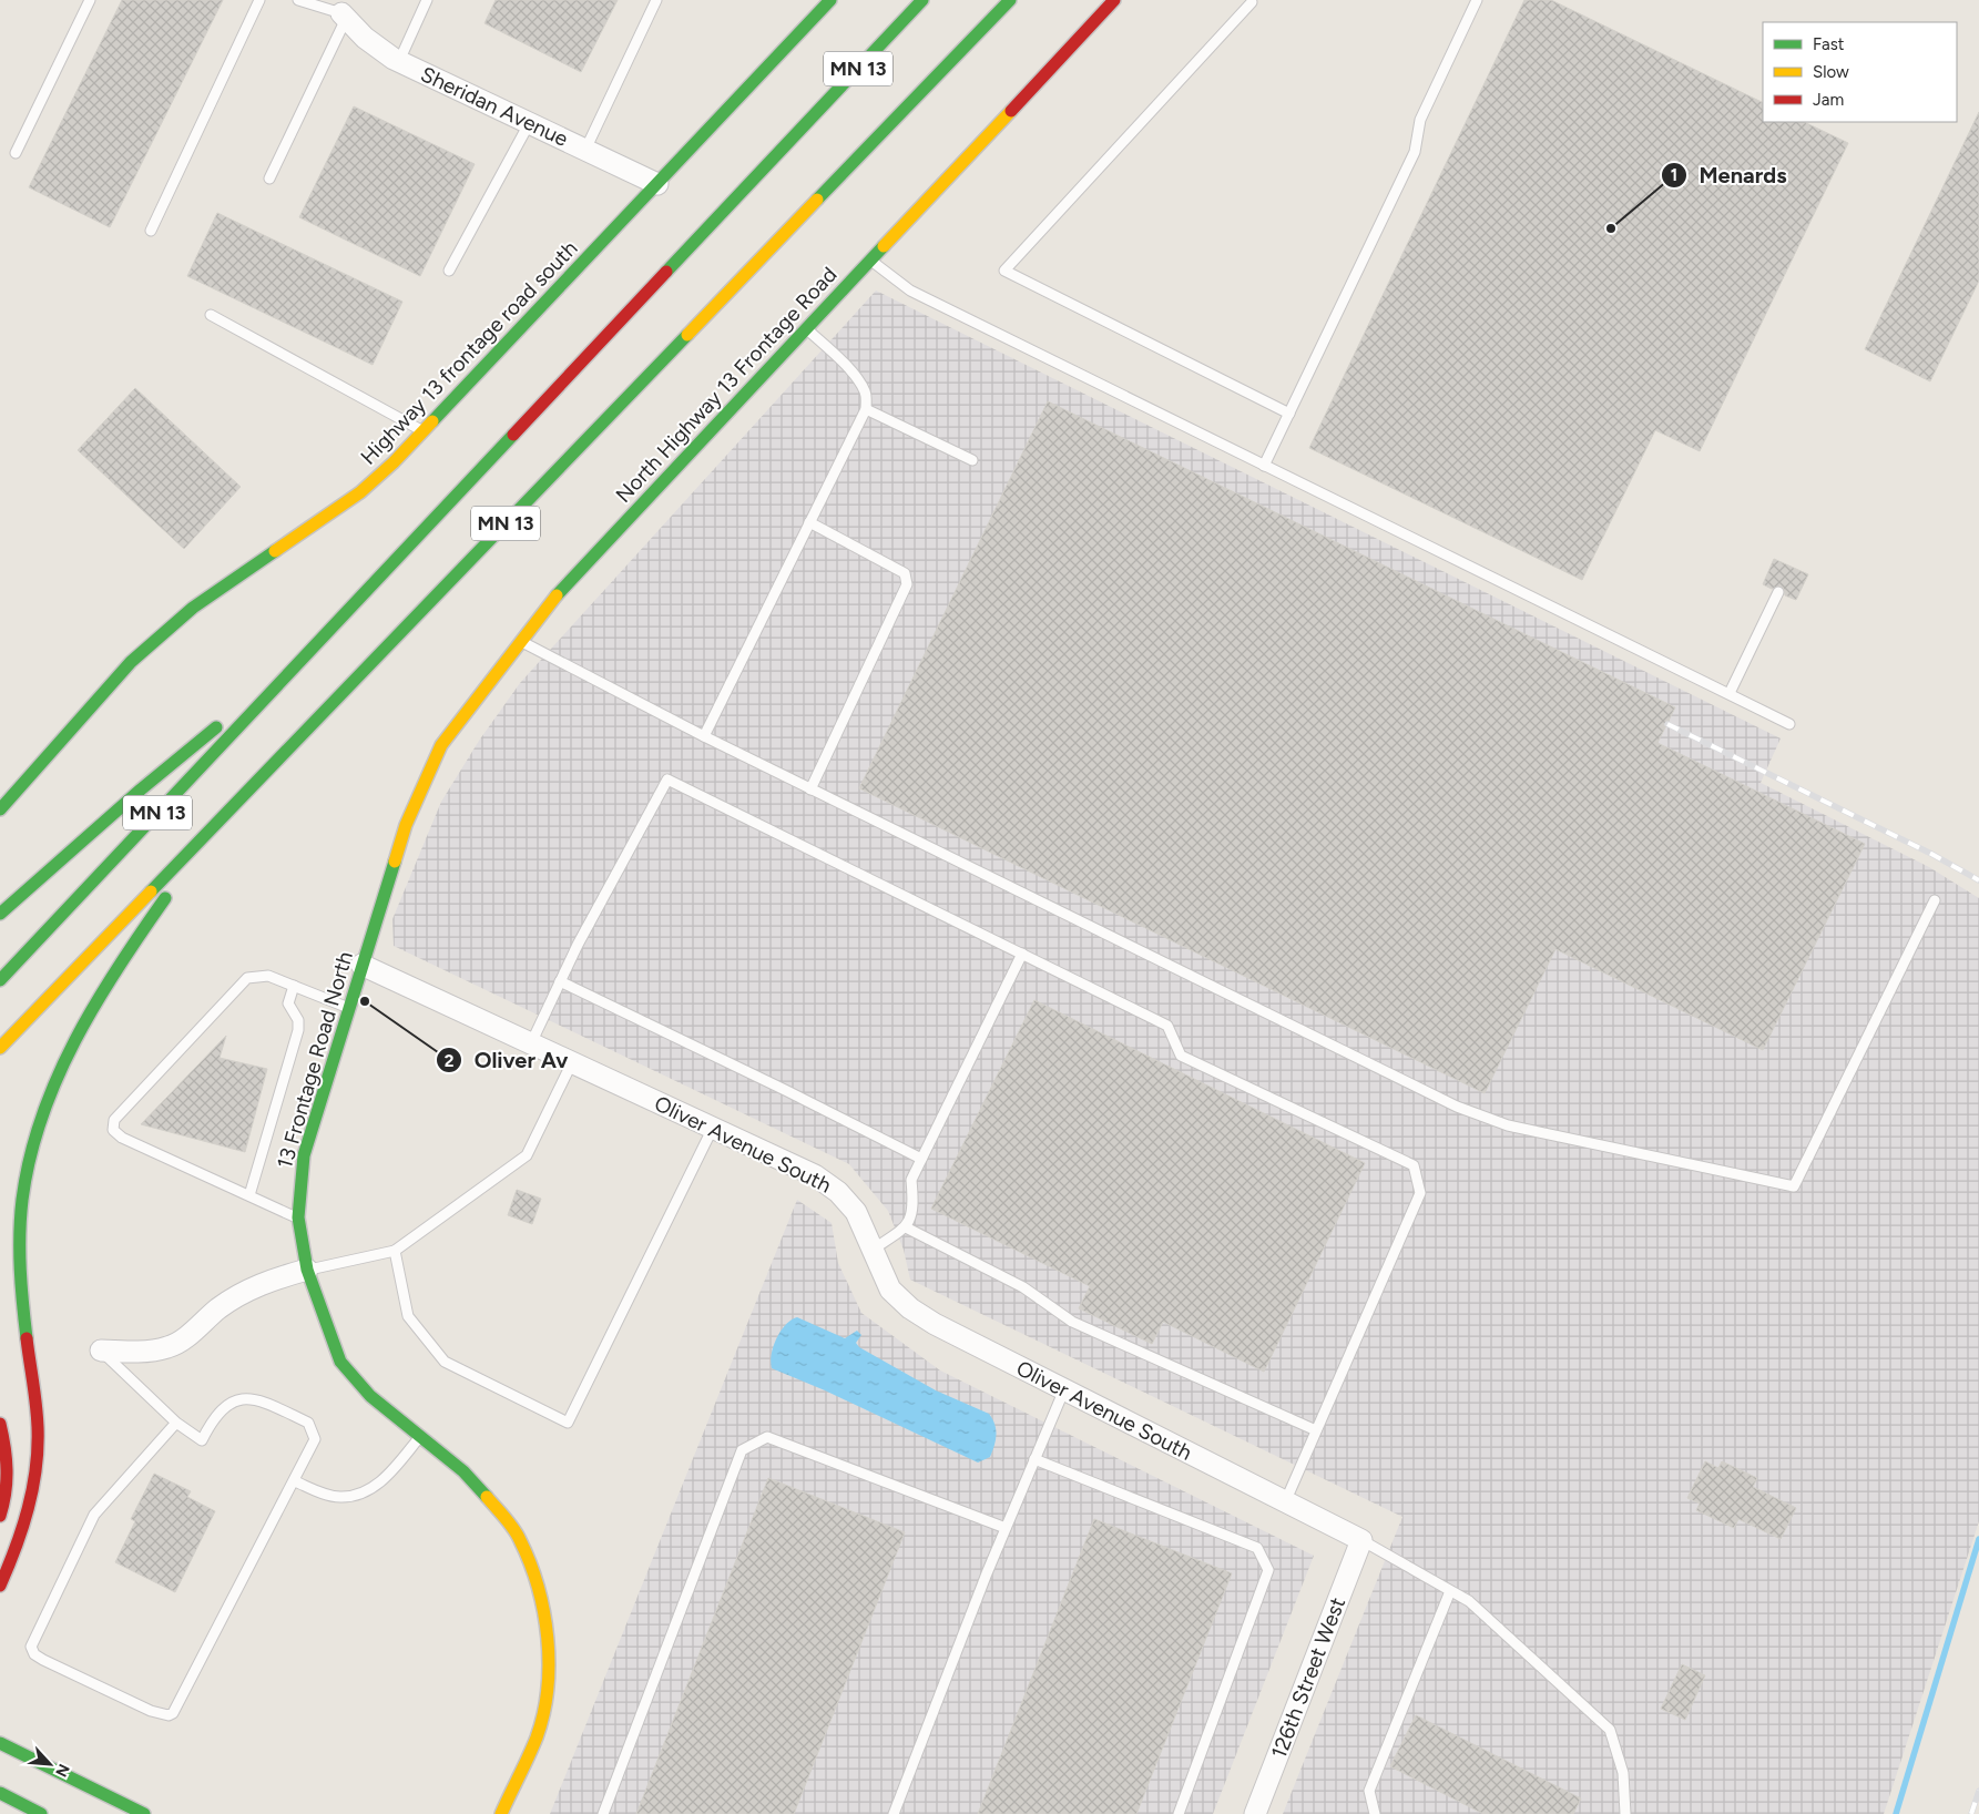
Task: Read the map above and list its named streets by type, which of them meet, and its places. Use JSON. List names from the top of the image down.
{
  "streets": {
    "main road": [
      "MN 13",
      "Highway 13 frontage road south",
      "North Highway 13 Frontage Road",
      "13 Frontage Road North"
    ],
    "street": ["Sheridan Avenue", "Oliver Avenue South", "126th Street West"]
  },
  "crossings": [
    ["Sheridan Avenue", "Highway 13 frontage road south"],
    ["North Highway 13 Frontage Road", "13 Frontage Road North"],
    ["13 Frontage Road North", "Oliver Avenue South"],
    ["Oliver Avenue South", "126th Street West"]
  ],
  "places": ["Menards", "Oliver Av"],
  "legend": ["Fast", "Slow", "Jam"],
  "north": "bottom right"
}
